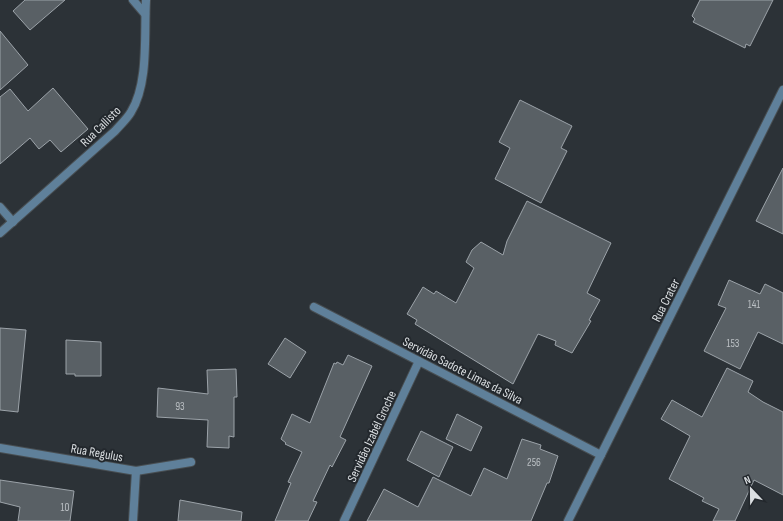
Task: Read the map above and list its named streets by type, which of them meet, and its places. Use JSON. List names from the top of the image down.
{
  "streets": {
    "street": [
      "Rua Callisto",
      "Rua Crater",
      "Servidão Sadote Limas da Silva",
      "Servidão Izabél Groche",
      "Rua Regulus"
    ]
  },
  "crossings": [
    ["Rua Crater", "Servidão Sadote Limas da Silva"],
    ["Servidão Sadote Limas da Silva", "Servidão Izabél Groche"]
  ],
  "house_numbers": [
    "141",
    "153",
    "93",
    "256",
    "10"
  ],
  "north": "top"
}
